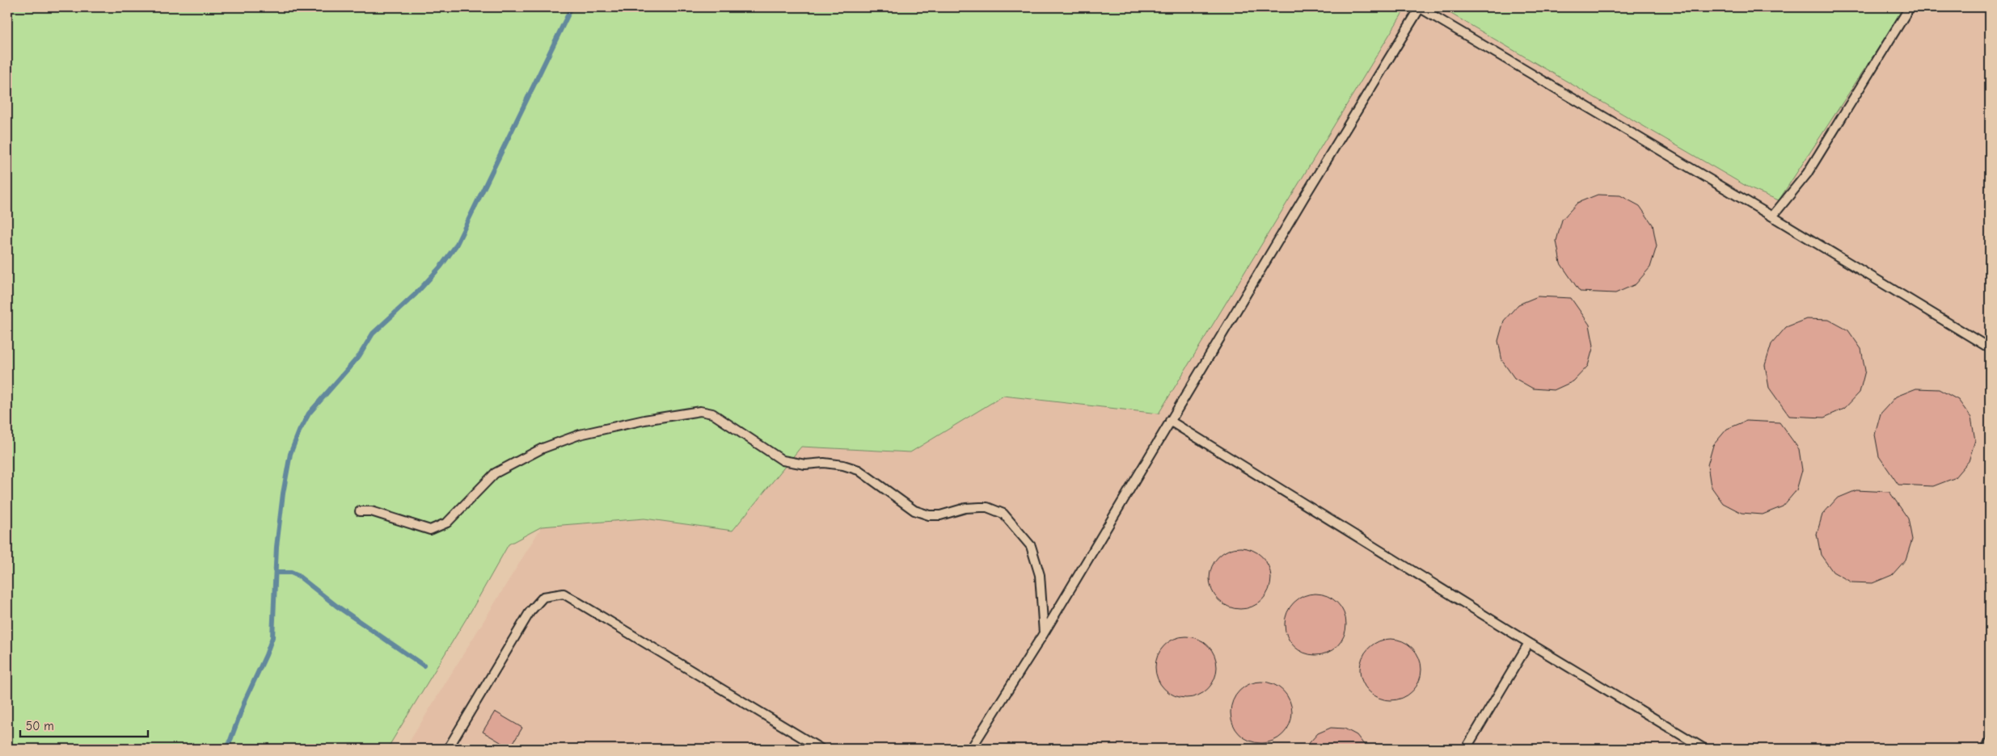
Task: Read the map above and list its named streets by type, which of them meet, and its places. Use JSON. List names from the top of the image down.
{
  "scale_bar": "50 m"
}
